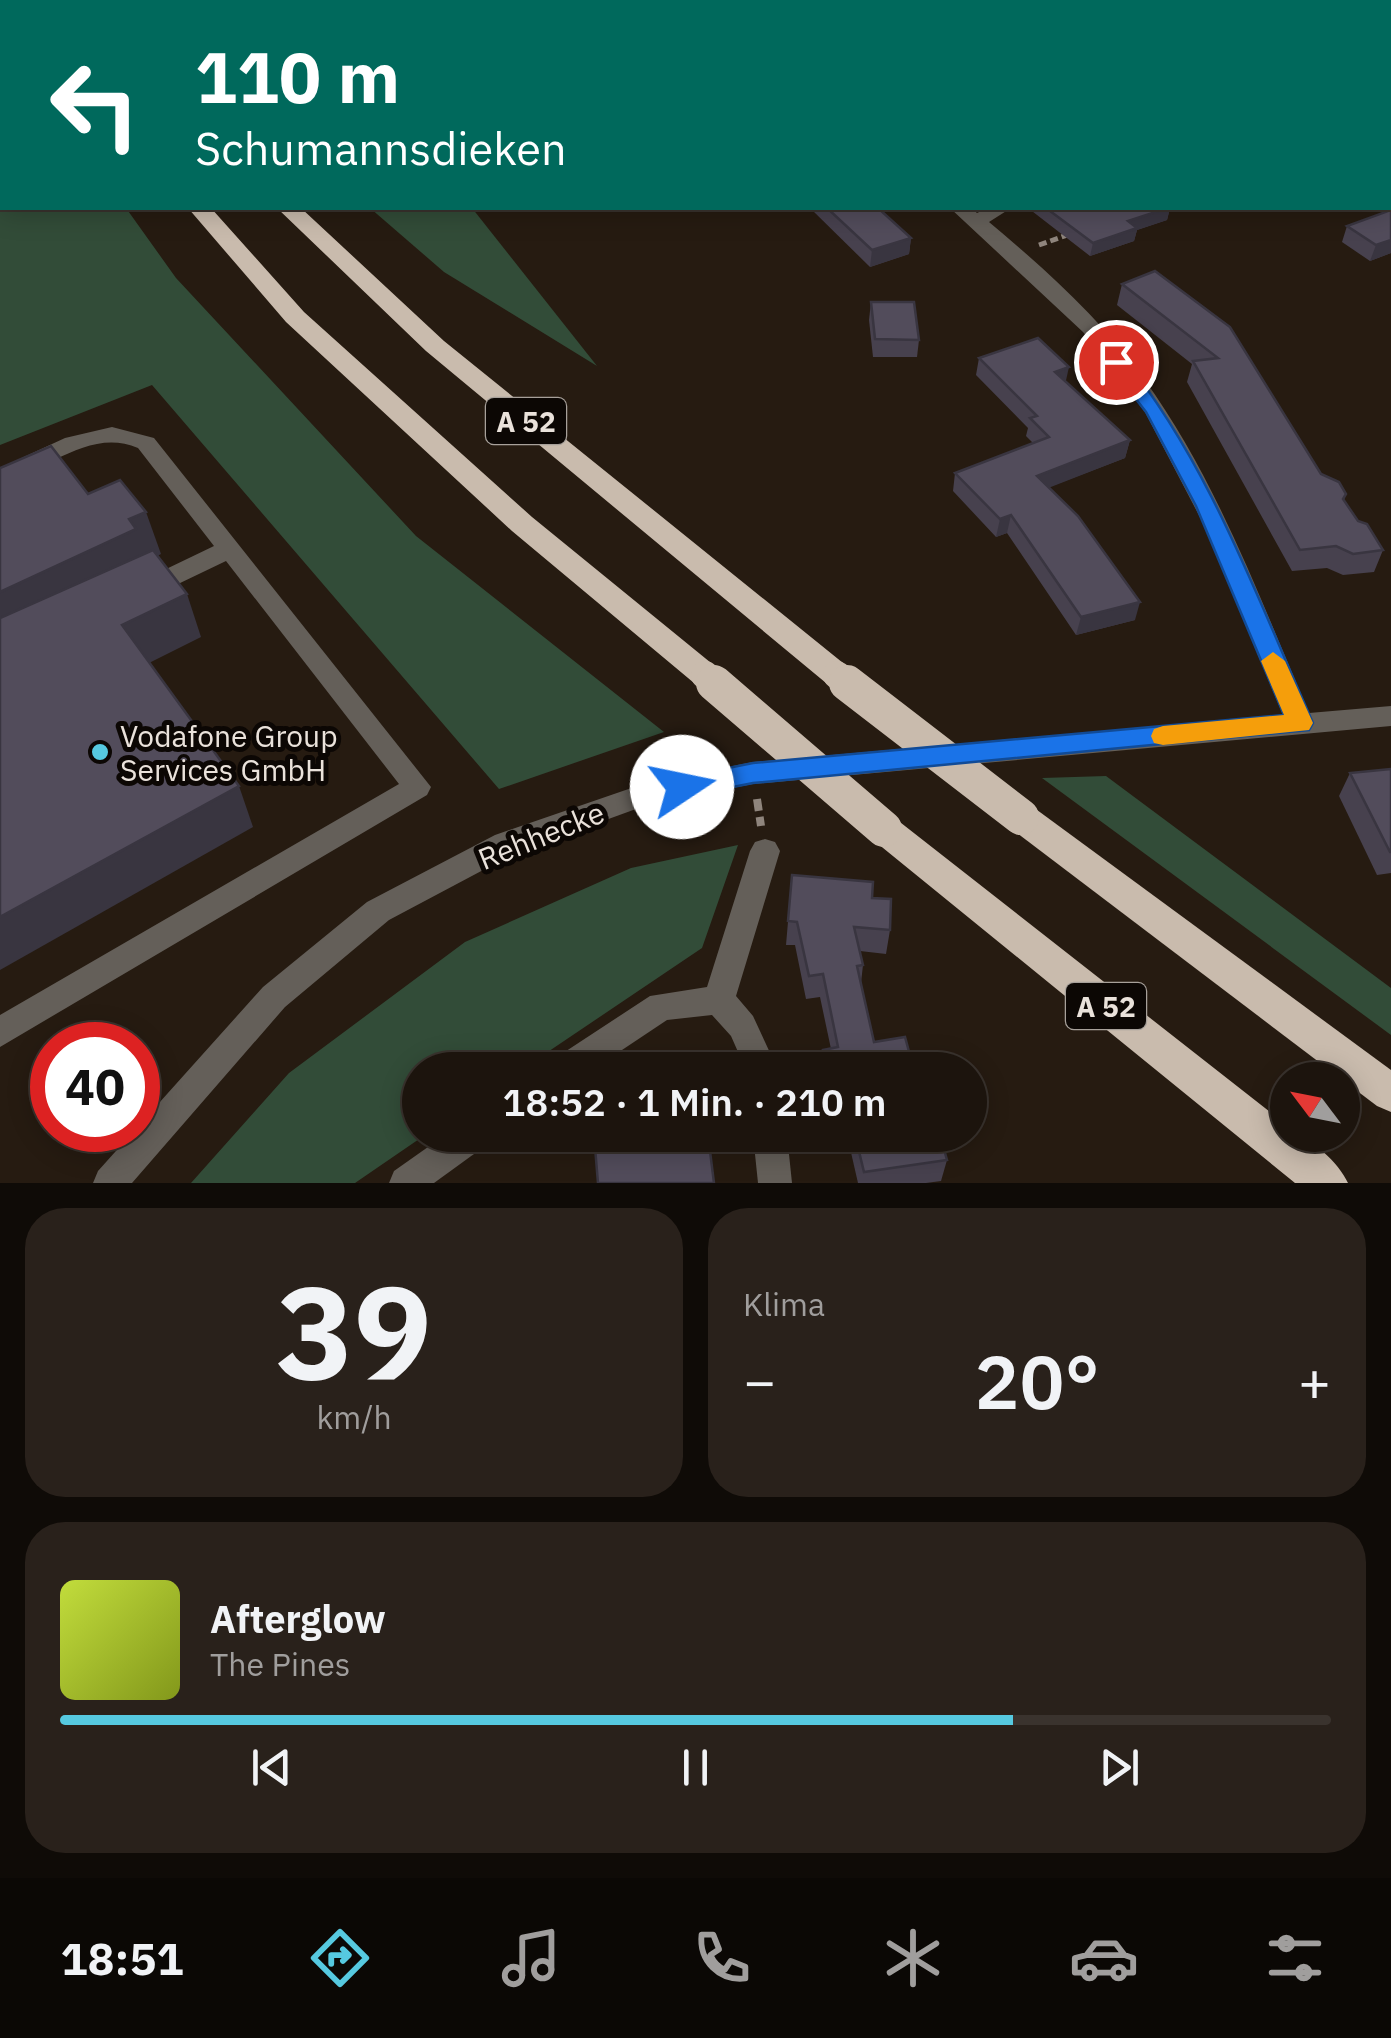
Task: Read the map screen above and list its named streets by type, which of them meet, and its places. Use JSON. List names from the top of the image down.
{
  "streets": {
    "highway": ["A 52"],
    "street": ["Rehhecke"]
  },
  "places": ["Vodafone Group Services GmbH"],
  "north": "top left",
  "page": {
    "turn": ["110 m", "Schumannsdieken"],
    "limit": "40",
    "trip": "18:52 · 1 Min. · 210 m",
    "tile": [
      ["39", "km/h"],
      "Klima"
    ],
    "heat": ["−", "20°", "+"],
    "song": ["Afterglow", "The Pines"],
    "tabs": "18:51"
  }
}
